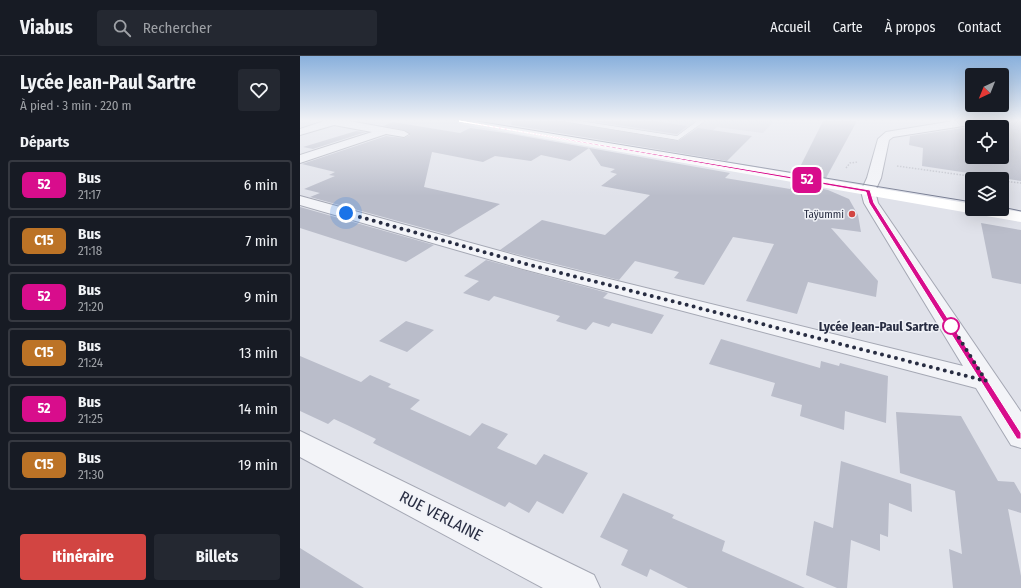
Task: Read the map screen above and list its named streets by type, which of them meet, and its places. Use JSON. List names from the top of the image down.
{
  "streets": {
    "street": ["RUE VERLAINE"]
  },
  "places": ["Taÿummi", "Lycée Jean-Paul Sartre"],
  "lines": ["bus line 52"],
  "north": "bottom left",
  "page": {
    "header": "Viabus",
    "search": "Rechercher",
    "nav": [
      "Accueil",
      "Carte",
      "À propos",
      "Contact"
    ],
    "heading": [
      ["Lycée Jean-Paul Sartre", "À pied · 3 min · 220 m"],
      "Départs"
    ],
    "on_map": "52",
    "list": [
      {
        "mark": "52",
        "name": "Bus",
        "note": "21:17",
        "value": "6 min"
      },
      {
        "mark": "C15",
        "name": "Bus",
        "note": "21:18",
        "value": "7 min"
      },
      {
        "mark": "52",
        "name": "Bus",
        "note": "21:20",
        "value": "9 min"
      },
      {
        "mark": "C15",
        "name": "Bus",
        "note": "21:24",
        "value": "13 min"
      },
      {
        "mark": "52",
        "name": "Bus",
        "note": "21:25",
        "value": "14 min"
      },
      {
        "mark": "C15",
        "name": "Bus",
        "note": "21:30",
        "value": "19 min"
      }
    ],
    "buttons": ["Itinéraire", "Billets"]
  }
}
